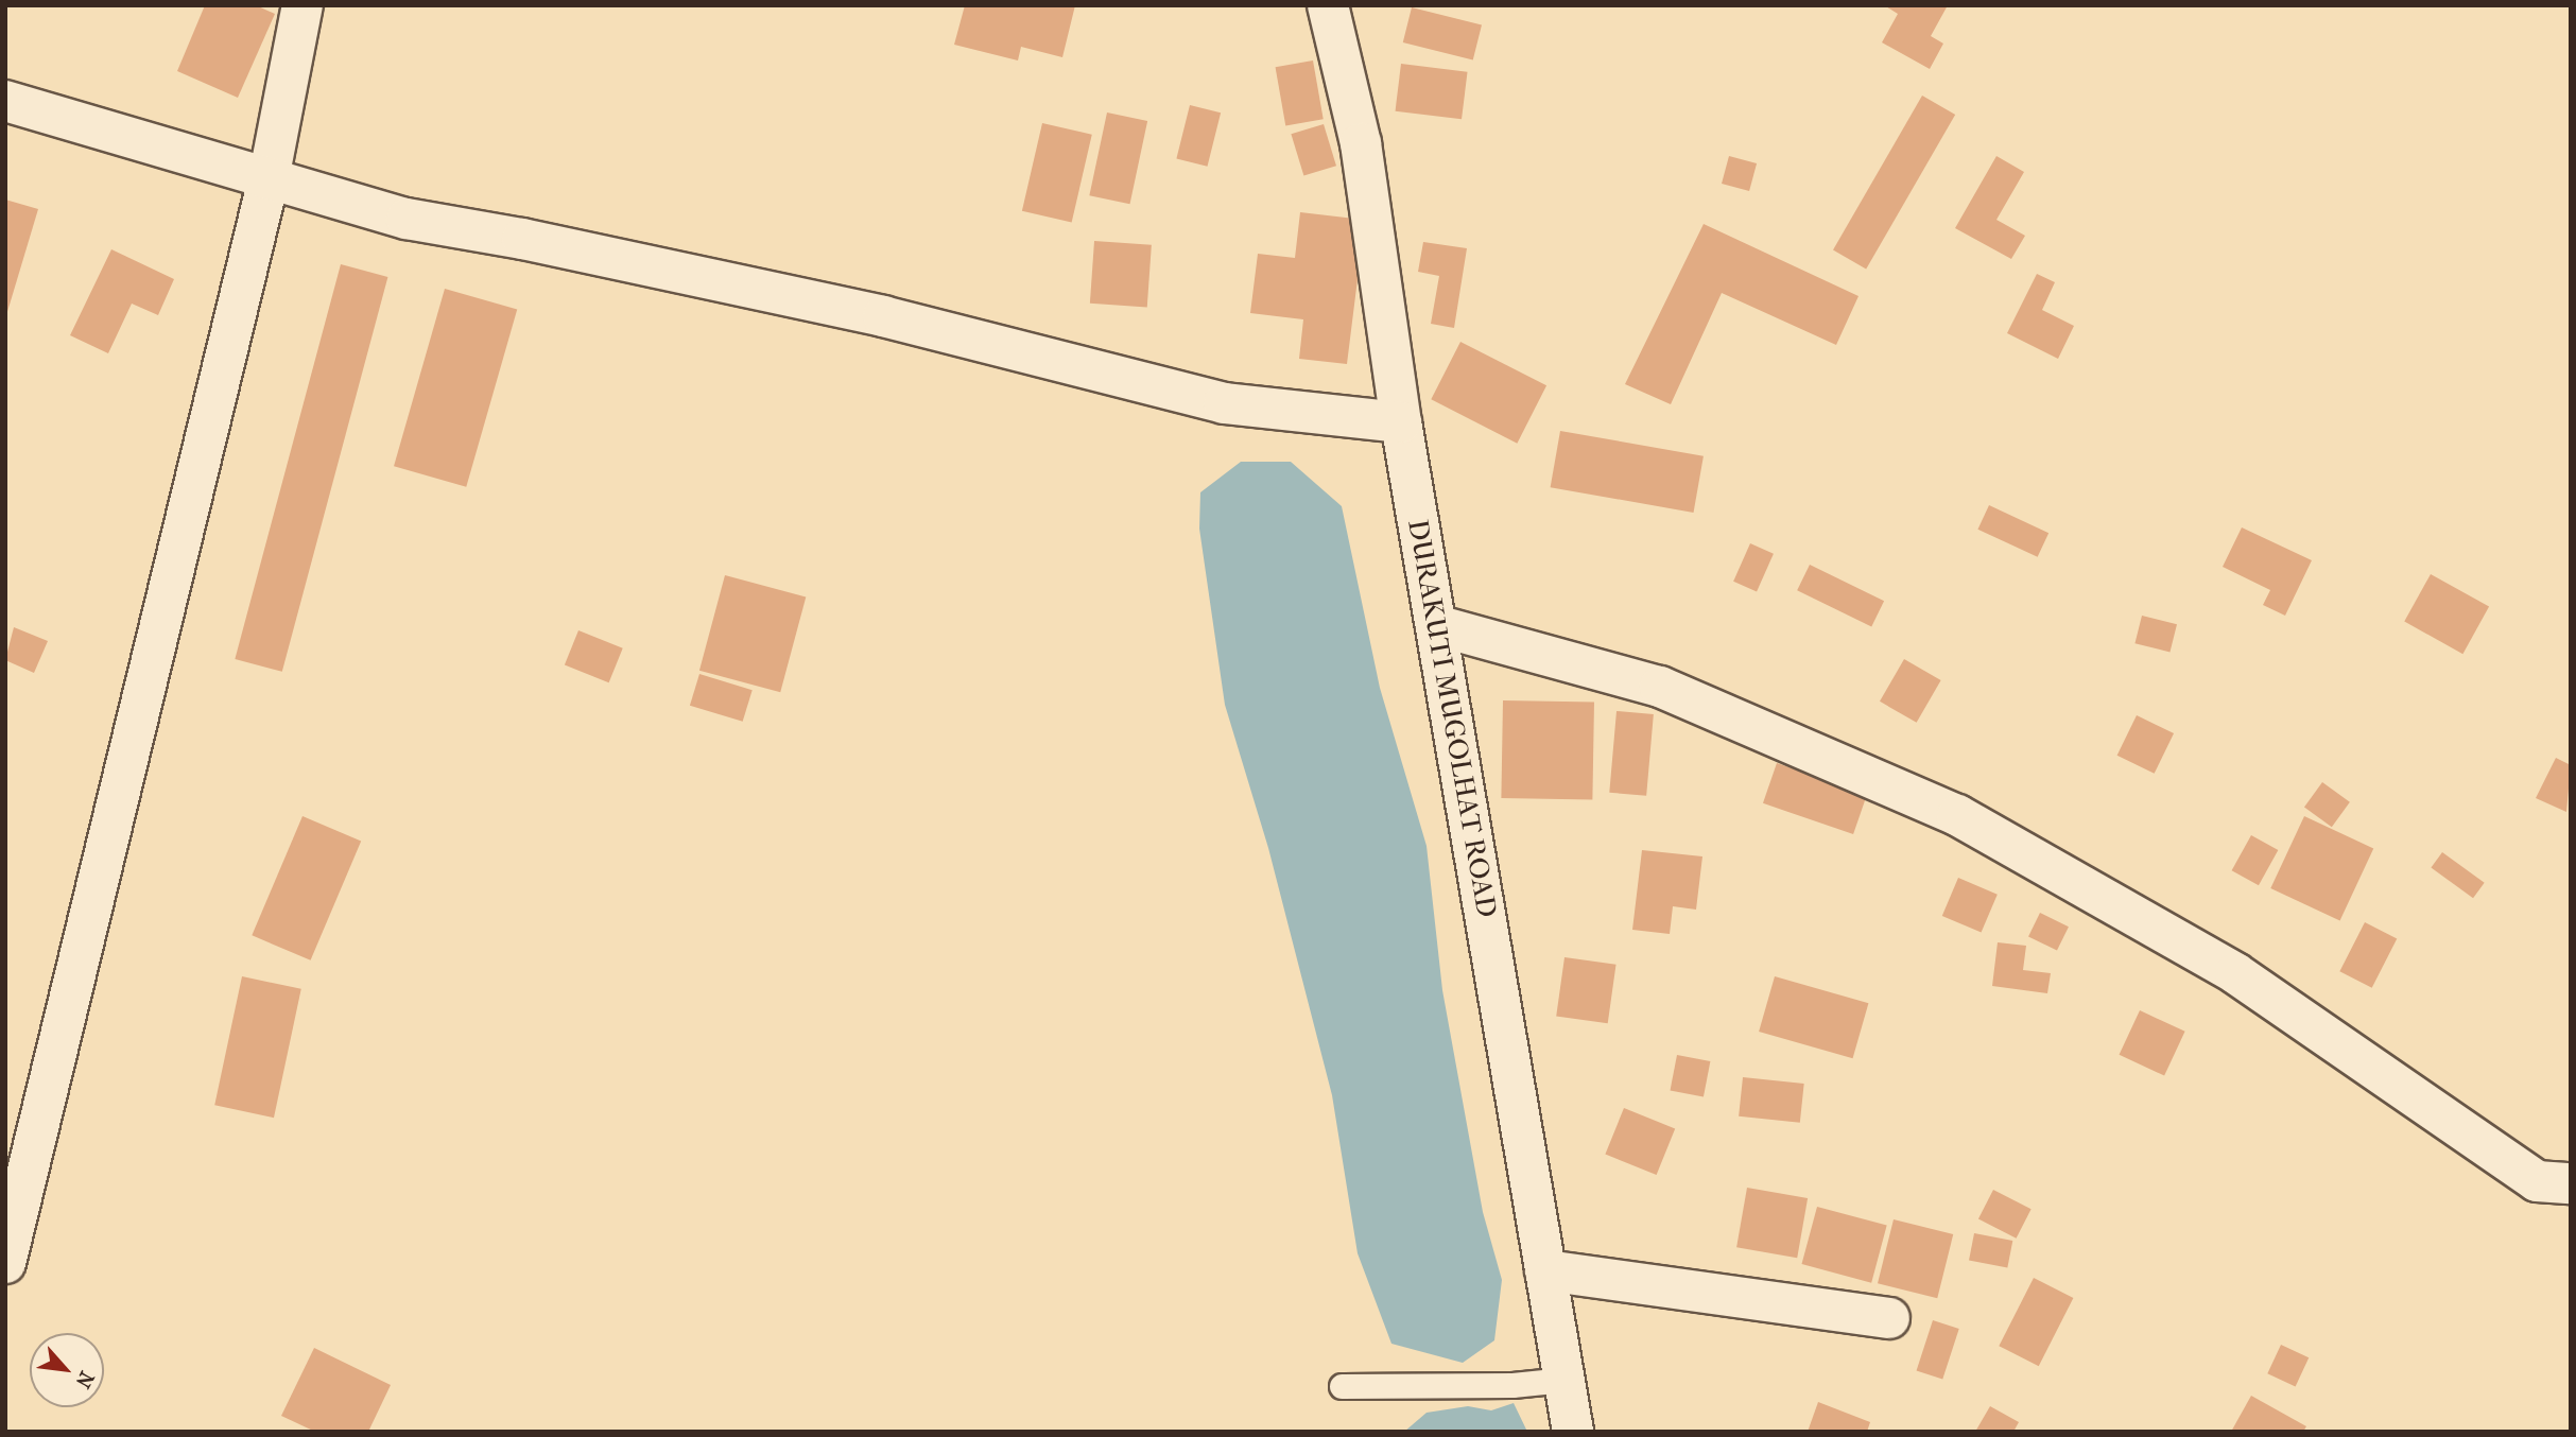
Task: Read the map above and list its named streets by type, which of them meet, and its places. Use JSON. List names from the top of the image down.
{
  "streets": {
    "street": ["DURAKUTI MUGOLHAT ROAD"]
  },
  "north": "bottom right"
}
